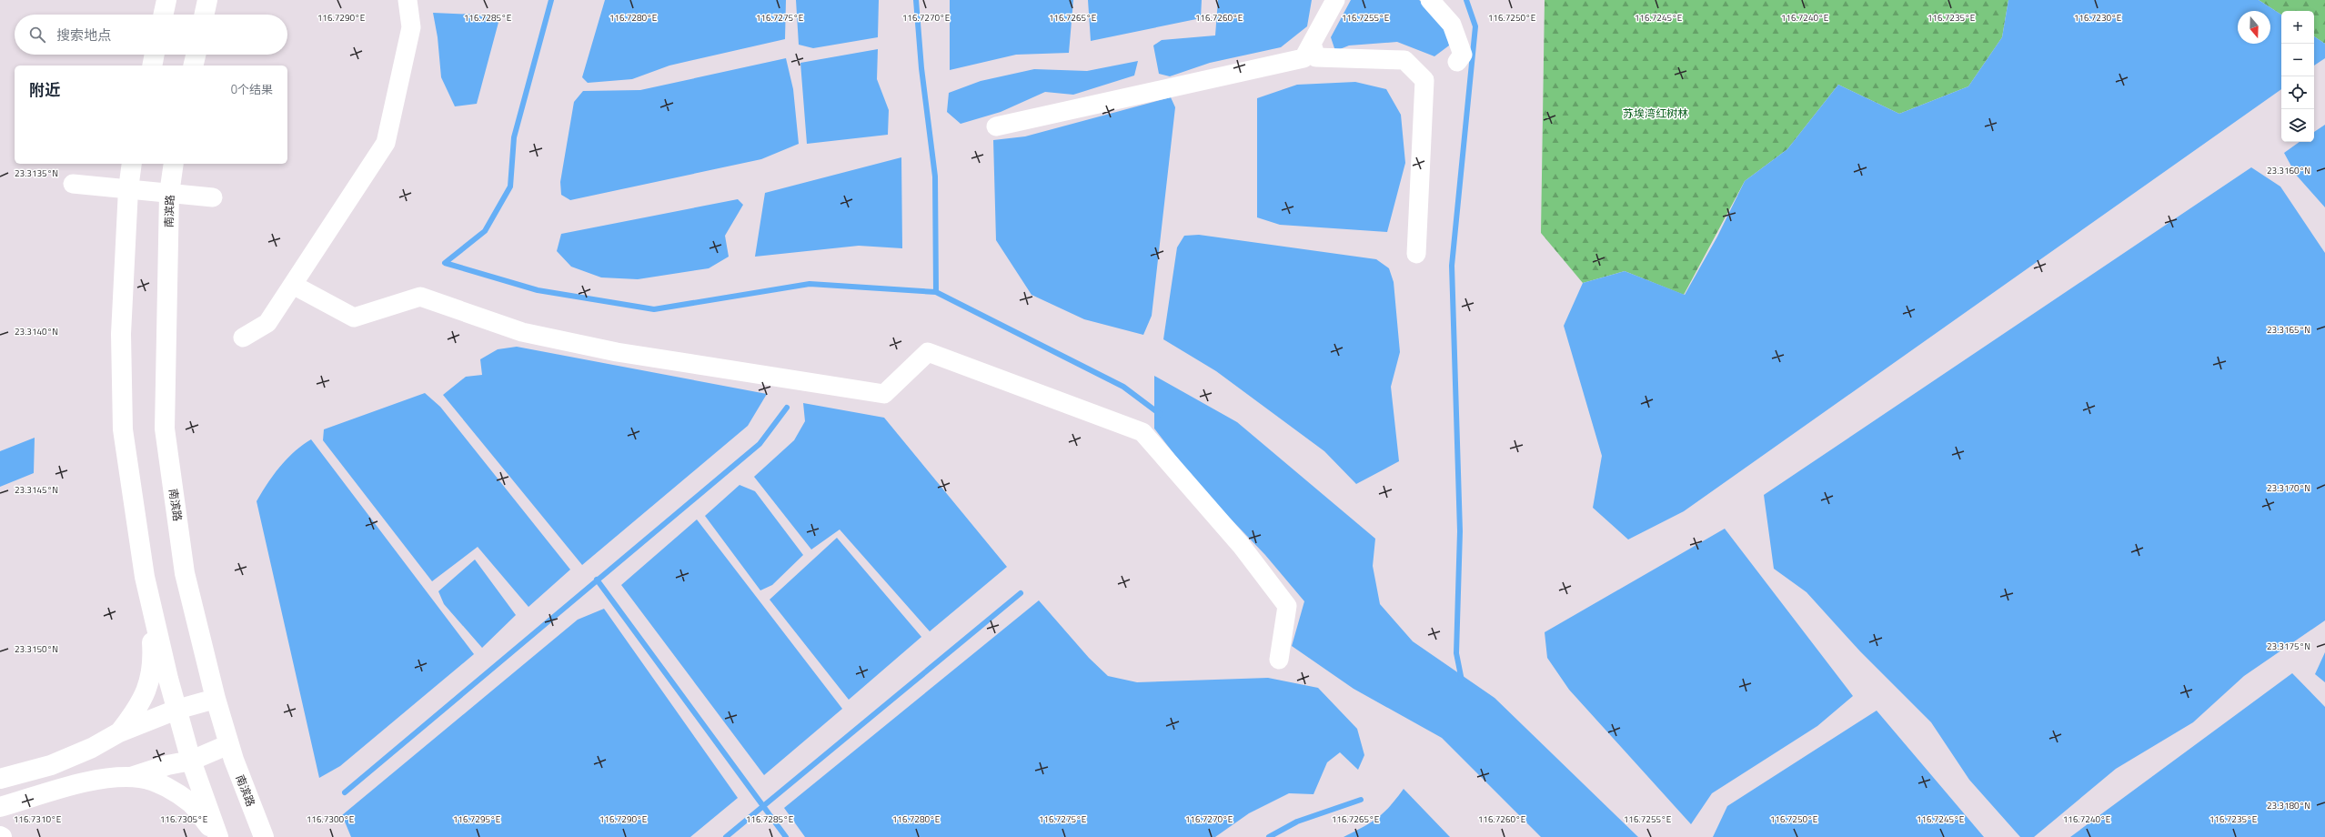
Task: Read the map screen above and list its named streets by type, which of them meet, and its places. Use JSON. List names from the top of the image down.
{
  "streets": {
    "main road": ["南滨路"]
  },
  "parks": ["苏埃湾红树林"],
  "north": "bottom",
  "page": {
    "map_buttons": ["+", "−"],
    "search": "搜索地点",
    "heading": ["附近", "0个结果"]
  },
  "coordinates": [
    "116.7230°E",
    "116.7290°E",
    "116.7285°E",
    "116.7280°E",
    "116.7275°E",
    "116.7270°E",
    "116.7265°E",
    "116.7260°E",
    "116.7255°E",
    "116.7250°E",
    "116.7245°E",
    "116.7240°E",
    "116.7235°E",
    "23.3160°N",
    "23.3135°N",
    "23.3165°N",
    "23.3140°N",
    "23.3170°N",
    "23.3145°N",
    "23.3175°N",
    "23.3150°N",
    "23.3180°N",
    "116.7310°E",
    "116.7305°E",
    "116.7300°E",
    "116.7295°E"
  ]
}
